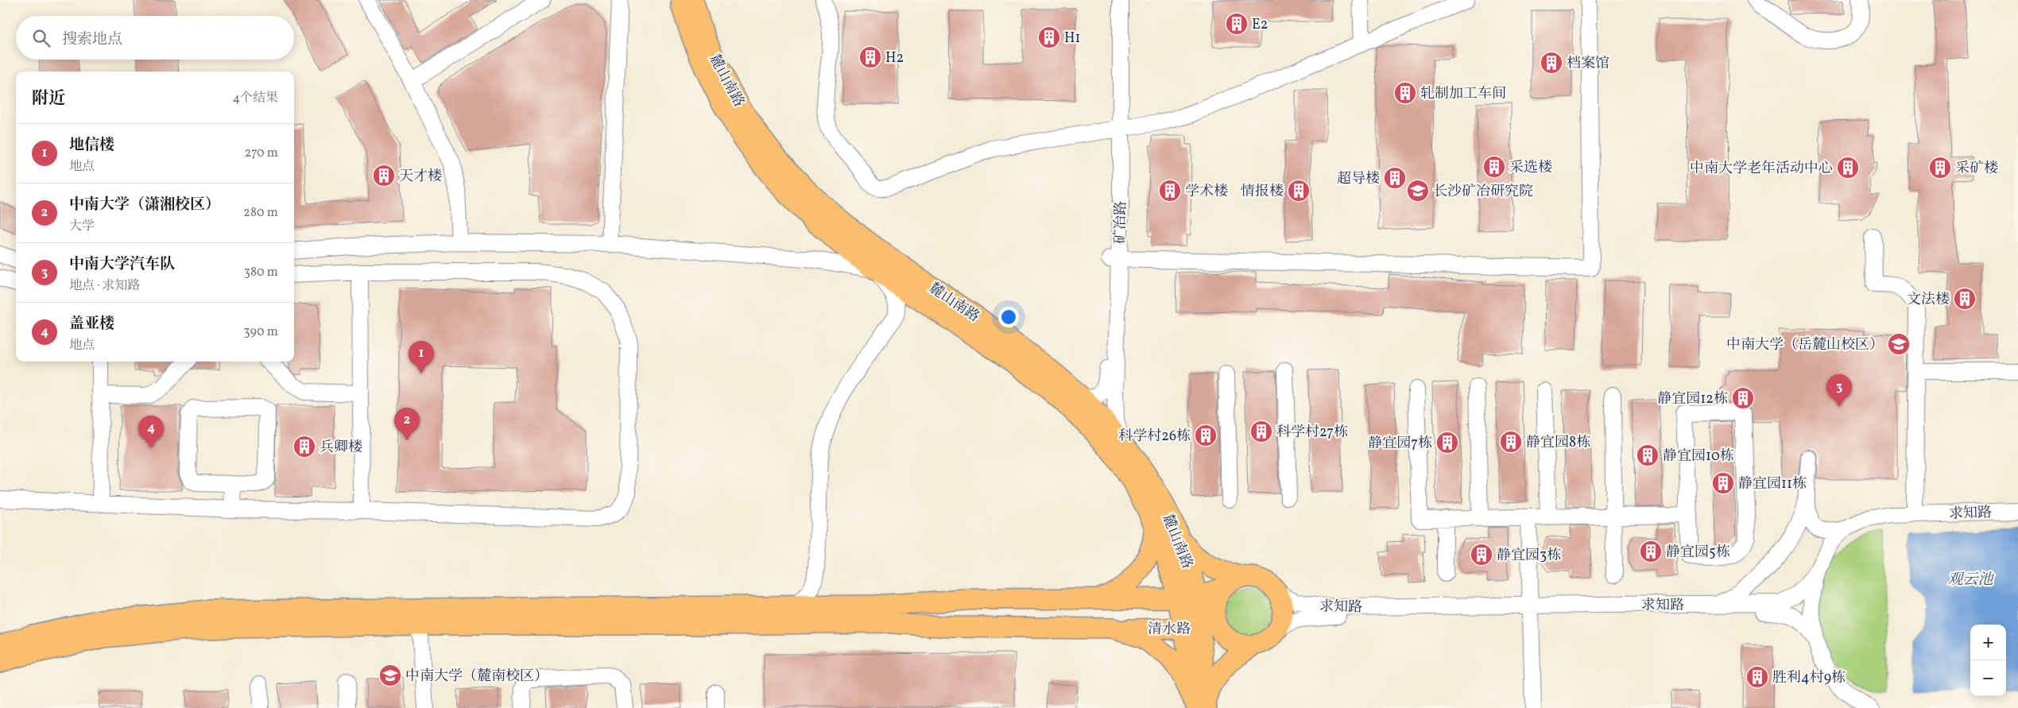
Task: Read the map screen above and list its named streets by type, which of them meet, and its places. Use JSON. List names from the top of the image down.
{
  "streets": {
    "main road": ["麓山南路", "清水路"],
    "street": ["矿冶路", "求知路"]
  },
  "crossings": [
    ["麓山南路", "矿冶路"],
    ["麓山南路", "清水路"],
    ["求知路", "清水路"]
  ],
  "water": ["观云池"],
  "places": {
    "building": [
      "E2",
      "H1",
      "H2",
      "档案馆",
      "轧制加工车间",
      "采选楼",
      "中南大学老年活动中心",
      "采矿楼",
      "天才楼",
      "超导楼",
      "学术楼",
      "情报楼",
      "文法楼",
      "静宜园12栋",
      "科学村27栋",
      "科学村26栋",
      "静宜园8栋",
      "静宜园7栋",
      "兵卿楼",
      "静宜园10栋",
      "静宜园11栋",
      "静宜园5栋",
      "静宜园3栋",
      "胜利4村9栋"
    ],
    "school or university": ["长沙矿冶研究院", "中南大学（岳麓山校区）", "中南大学（麓南校区）"]
  },
  "page": {
    "search": "搜索地点",
    "heading": ["附近", "4个结果"],
    "list": [
      {
        "mark": "1",
        "name": "地信楼",
        "note": "地点",
        "value": "270 m"
      },
      {
        "mark": "2",
        "name": "中南大学（潇湘校区）",
        "note": "大学",
        "value": "280 m"
      },
      {
        "mark": "3",
        "name": "中南大学汽车队",
        "note": "地点 · 求知路",
        "value": "380 m"
      },
      {
        "mark": "4",
        "name": "盖亚楼",
        "note": "地点",
        "value": "390 m"
      }
    ],
    "pins": [
      "1",
      "3",
      "2",
      "4"
    ],
    "map_buttons": ["+", "−"]
  }
}
